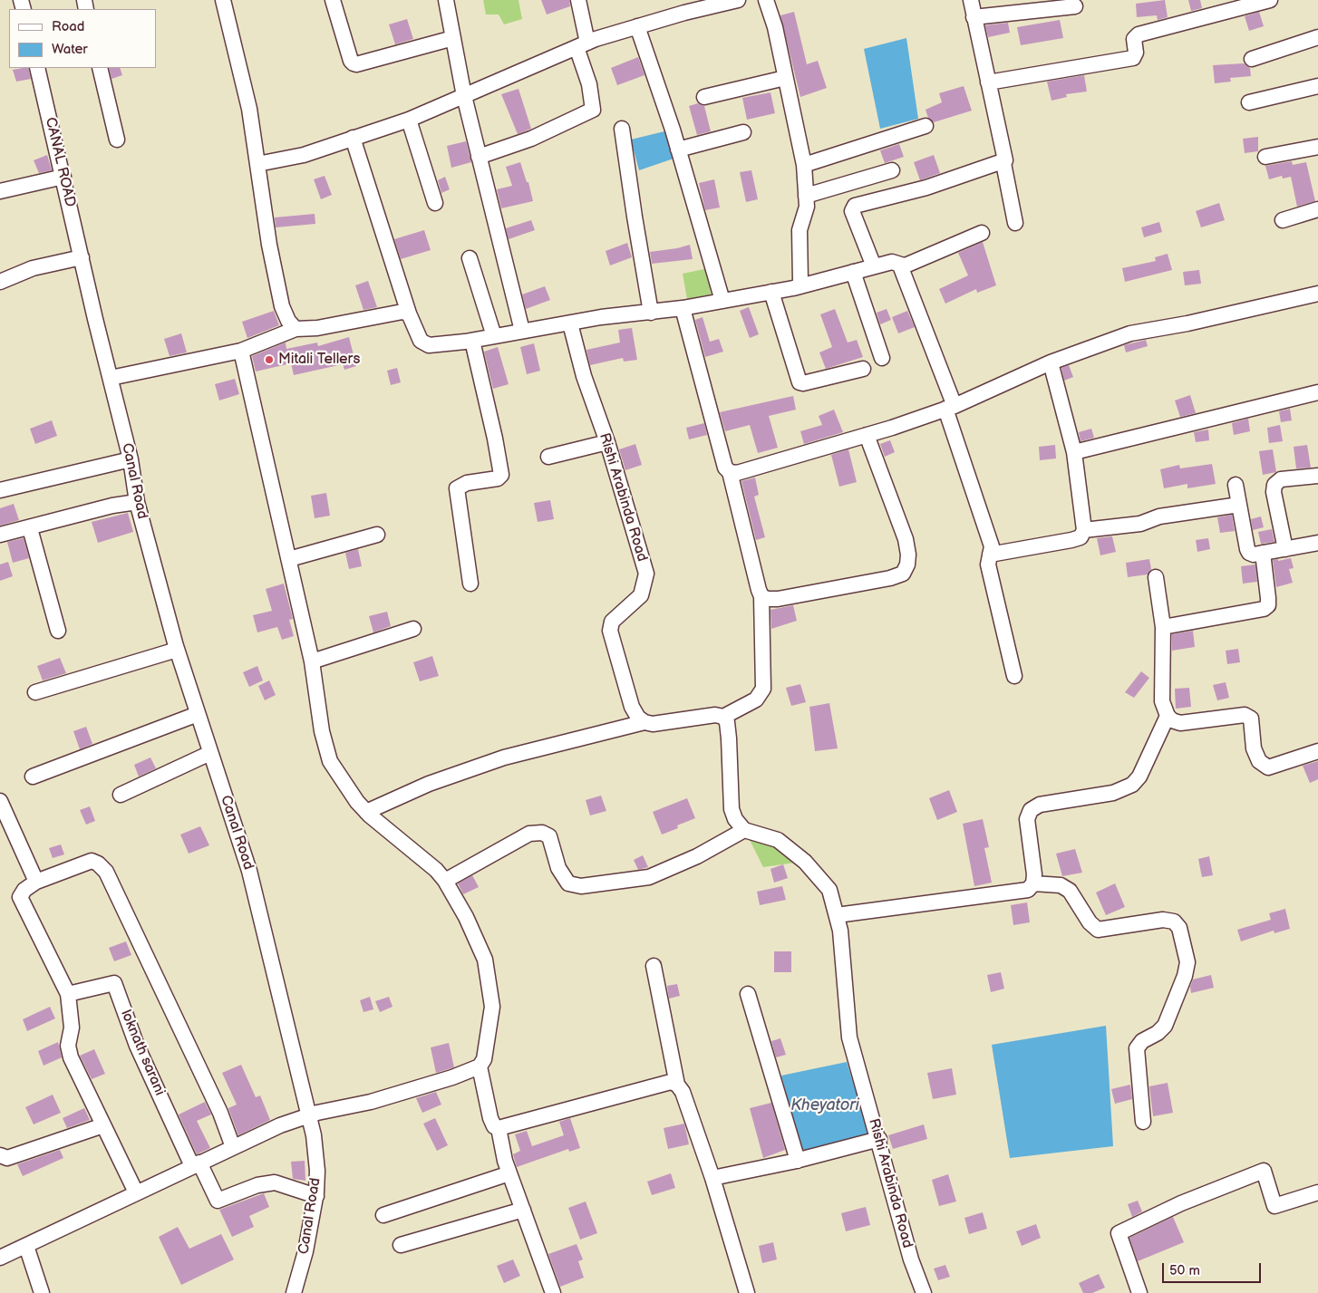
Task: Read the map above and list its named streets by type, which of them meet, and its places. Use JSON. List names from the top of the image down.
{
  "streets": {
    "street": [
      "CANAL ROAD",
      "Canal Road",
      "Rishi Arabinda Road",
      "loknath sarani"
    ]
  },
  "crossings": [
    ["CANAL ROAD", "Canal Road"]
  ],
  "water": ["Kheyatori"],
  "places": ["Mitali Tellers"],
  "legend": ["Road", "Water"],
  "scale_bar": "50 m"
}
